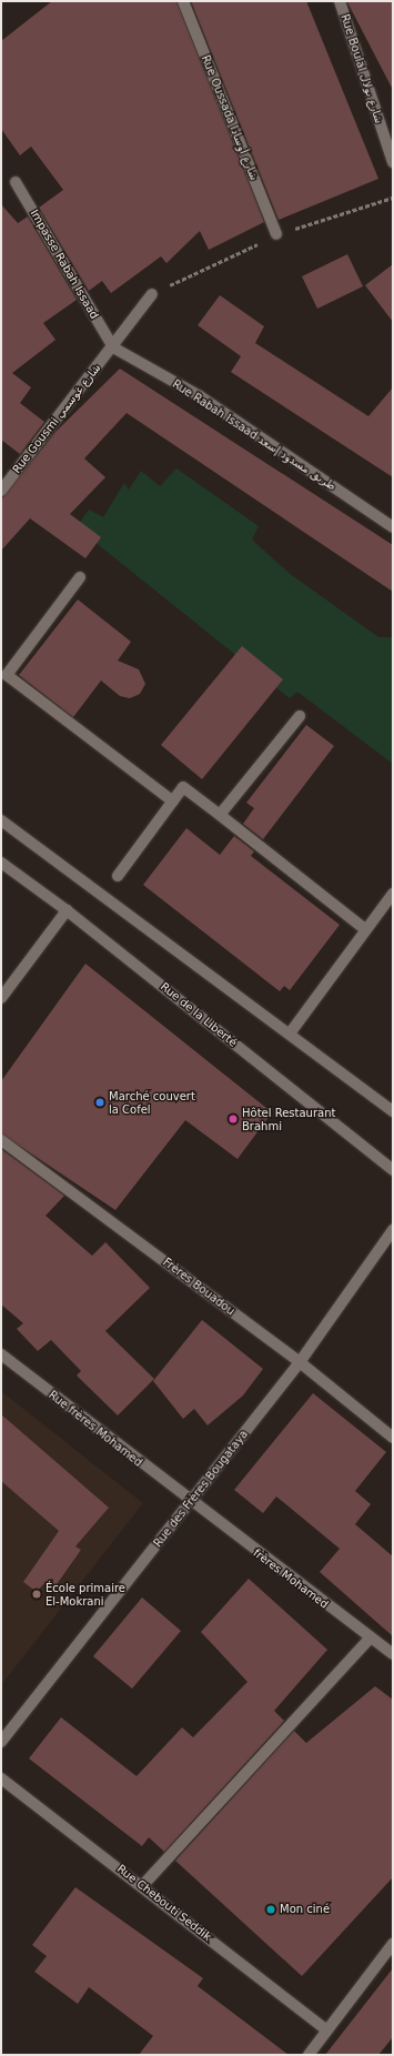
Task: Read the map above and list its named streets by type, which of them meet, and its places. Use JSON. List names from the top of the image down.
{
  "streets": {
    "street": [
      "Rue Boulal شارع بولال",
      "Rue Oussada شارع أوسادا",
      "Impasse Rabah Issaad",
      "Rue Gousmi شارع غوسمي",
      "Rue Rabah Issaad طريق مسدود إسعد",
      "Rue de la Liberté",
      "Frères Bouadou",
      "Rue frères Mohamed",
      "Rue des Frères Bougataya",
      "frères Mohamed",
      "Rue Chebouti Seddik"
    ]
  },
  "crossings": [
    ["Impasse Rabah Issaad", "Rue Gousmi شارع غوسمي"],
    ["Impasse Rabah Issaad", "Rue Rabah Issaad طريق مسدود إسعد"],
    ["Rue Gousmi شارع غوسمي", "Rue Rabah Issaad طريق مسدود إسعد"],
    ["Frères Bouadou", "Rue des Frères Bougataya"],
    ["Rue frères Mohamed", "Rue des Frères Bougataya"],
    ["Rue frères Mohamed", "frères Mohamed"],
    ["Rue des Frères Bougataya", "frères Mohamed"]
  ],
  "places": [
    "Marché couvert la Cofel",
    "Hôtel Restaurant Brahmi",
    "École primaire El-Mokrani",
    "Mon ciné"
  ]
}
